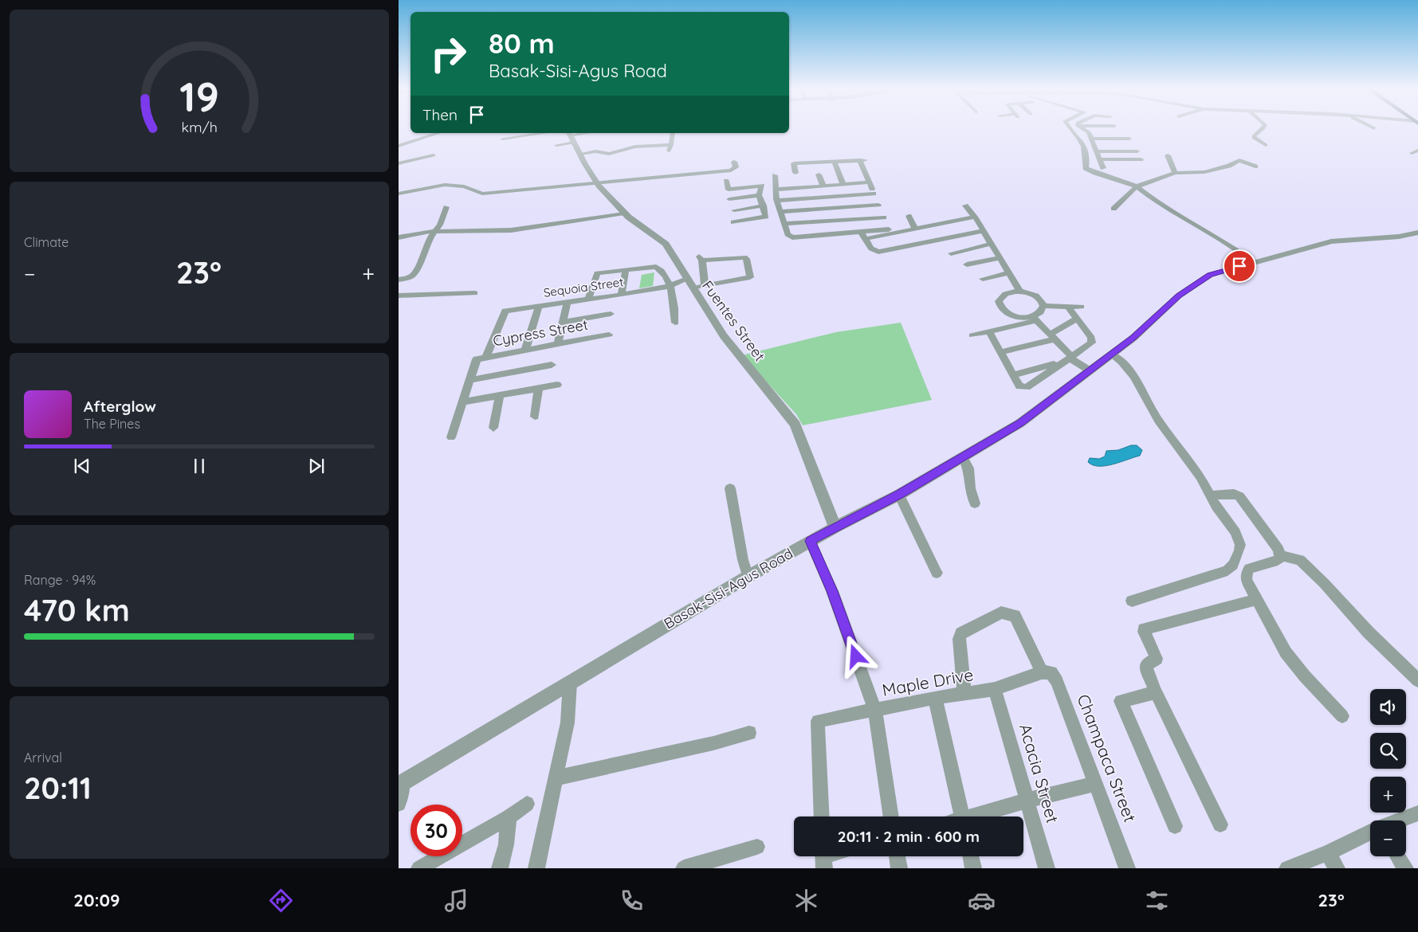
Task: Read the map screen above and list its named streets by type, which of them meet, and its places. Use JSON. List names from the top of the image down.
{
  "streets": {
    "street": [
      "Sequoia Street",
      "Fuentes Street",
      "Cypress Street",
      "Basak-Sisi-Agus Road",
      "Maple Drive",
      "Champaca Street",
      "Acacia Street"
    ]
  },
  "crossings": [
    ["Sequoia Street", "Fuentes Street"],
    ["Sequoia Street", "Cypress Street"],
    ["Fuentes Street", "Basak-Sisi-Agus Road"],
    ["Maple Drive", "Champaca Street"],
    ["Maple Drive", "Acacia Street"]
  ],
  "page": {
    "turn": ["80 m", "Basak-Sisi-Agus Road"],
    "then": "Then",
    "tile": [
      "Climate",
      ["Range · 94%", "470 km"],
      ["Arrival", "20:11"]
    ],
    "heat": ["−", "23°", "+"],
    "song": ["Afterglow", "The Pines"],
    "map_buttons": ["+", "−"],
    "limit": "30",
    "trip": "20:11 · 2 min · 600 m",
    "tabs": ["20:09", "23°"],
    "gauge": ["19", "km/h"]
  }
}
